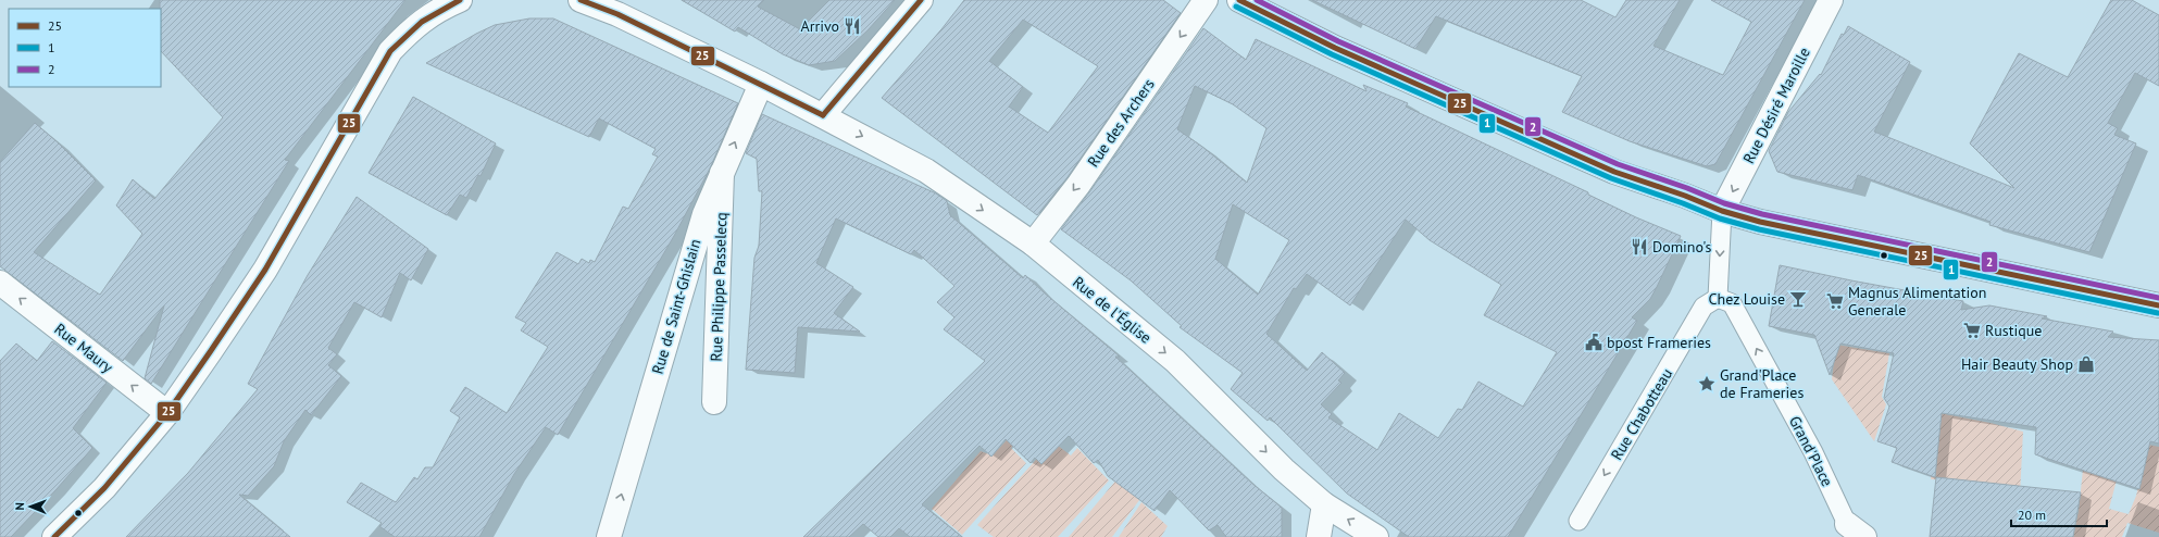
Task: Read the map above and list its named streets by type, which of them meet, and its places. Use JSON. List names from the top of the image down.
{
  "streets": {
    "street": [
      "Rue Désiré Maroille",
      "Rue des Archers",
      "Rue Philippe Passelecq",
      "Rue de Saint-Ghislain",
      "Rue de l'Église",
      "Rue Maury"
    ],
    "lane": ["Rue Chabotteau", "Grand'Place"]
  },
  "crossings": [
    ["Rue des Archers", "Rue de l'Église"],
    ["Rue Philippe Passelecq", "Rue de Saint-Ghislain"],
    ["Rue de Saint-Ghislain", "Rue de l'Église"],
    ["Rue Chabotteau", "Grand'Place"]
  ],
  "one_way": [
    "Rue Désiré Maroille",
    "Rue des Archers",
    "Rue de Saint-Ghislain",
    "Rue de l'Église",
    "Rue Maury",
    "Rue Chabotteau",
    "Grand'Place"
  ],
  "places": {
    "restaurant": ["Arrivo", "Domino's"],
    "bar": ["Chez Louise"],
    "supermarket": ["Magnus Alimentation Generale", "Rustique"],
    "public building": ["bpost Frameries"],
    "shop": ["Hair Beauty Shop"],
    "place": ["Grand'Place de Frameries"]
  },
  "lines": ["transit line 25", "transit line 2", "transit line 1"],
  "legend": ["25", "1", "2"],
  "scale_bar": "20 m",
  "north": "left"
}
